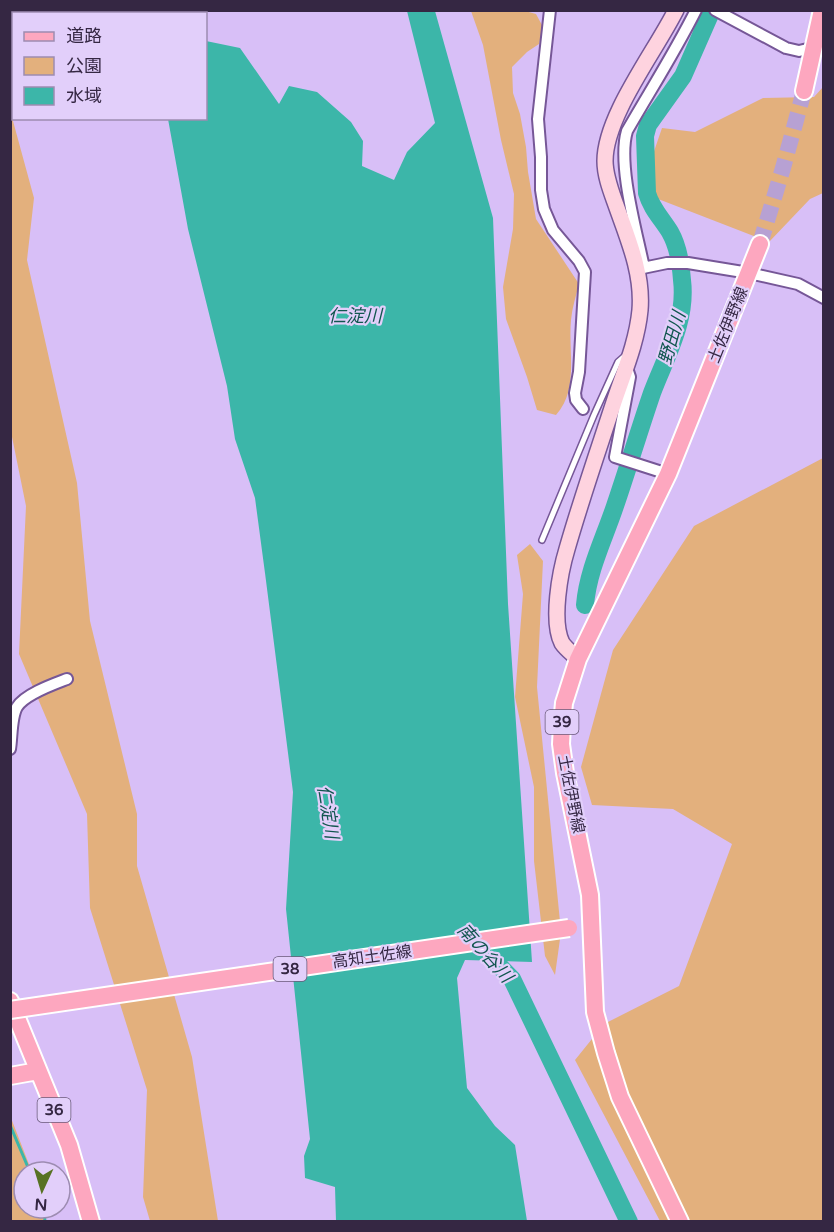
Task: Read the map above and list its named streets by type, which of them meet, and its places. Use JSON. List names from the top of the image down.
{
  "streets": {
    "main road": [
      "土佐伊野線",
      "39",
      "高知土佐線",
      "38",
      "36"
    ]
  },
  "crossings": [
    ["土佐伊野線", "高知土佐線"]
  ],
  "water": ["仁淀川", "野田川", "南の谷川"],
  "legend": ["道路", "公園", "水域"],
  "north": "bottom"
}
